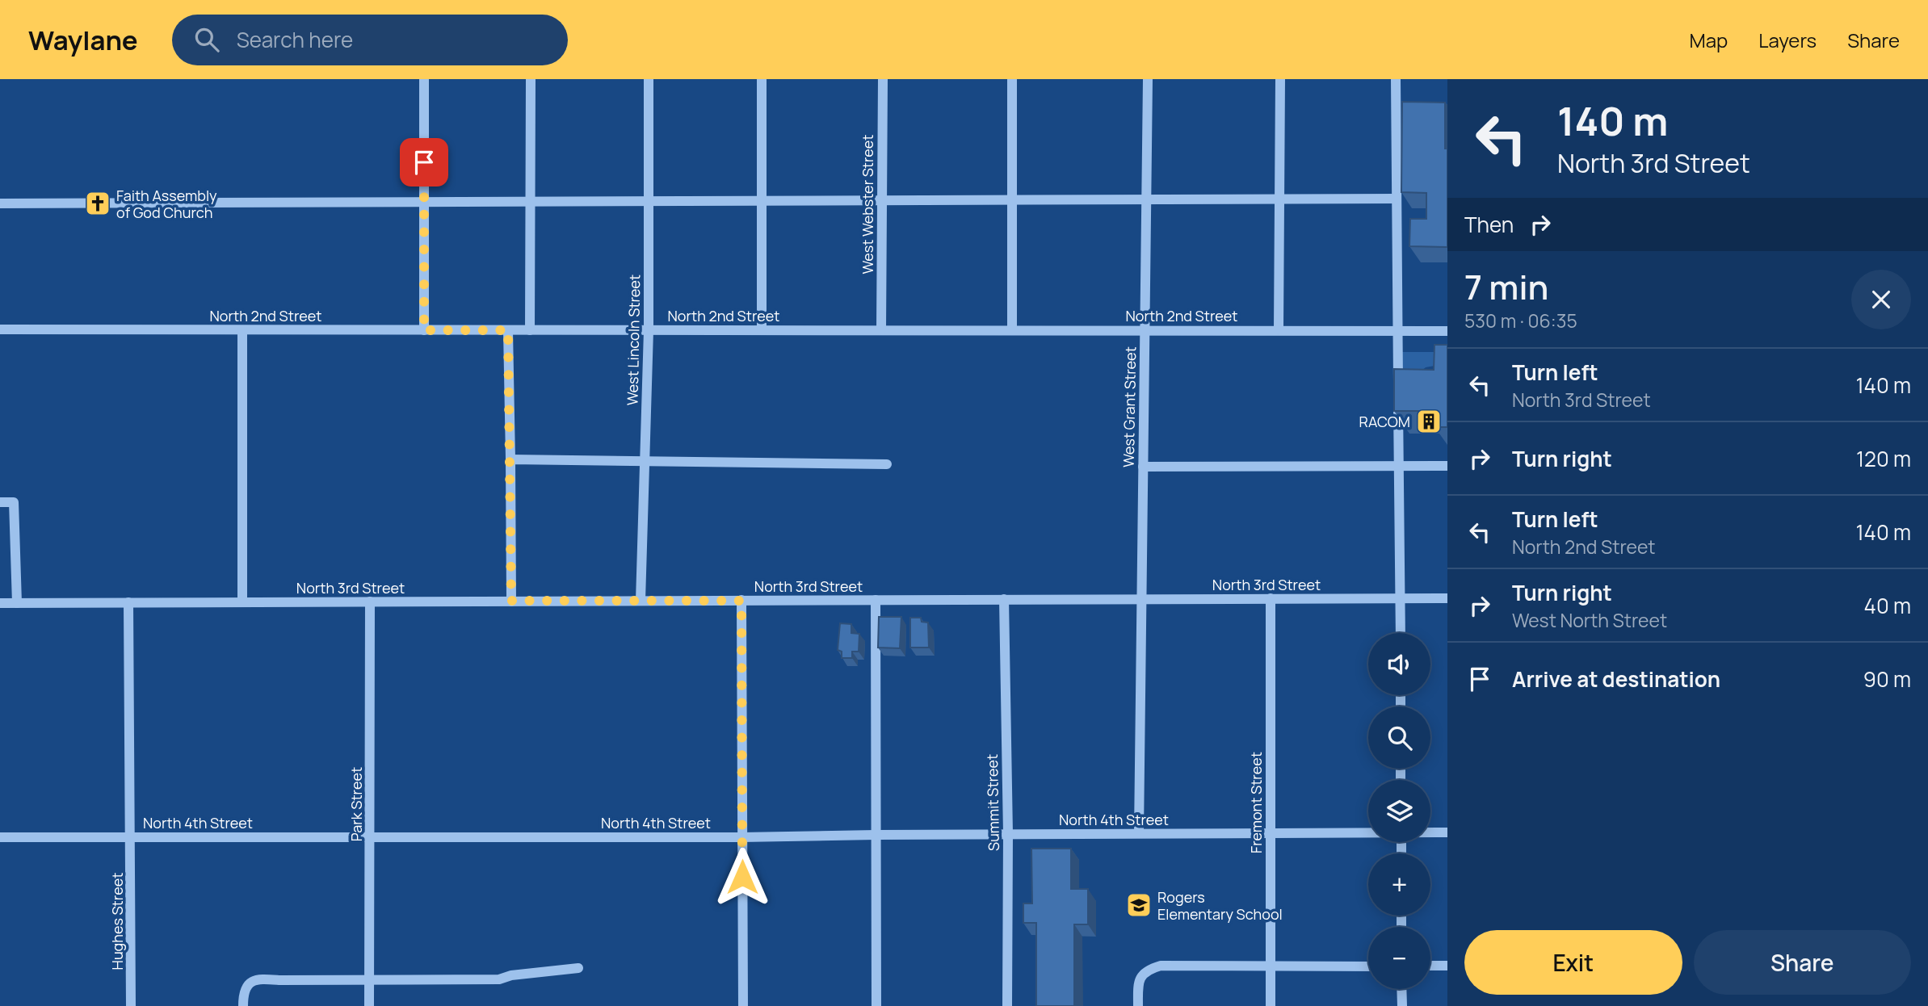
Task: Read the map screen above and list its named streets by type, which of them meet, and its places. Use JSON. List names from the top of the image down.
{
  "streets": {
    "street": [
      "West Webster Street",
      "North 2nd Street",
      "West Lincoln Street",
      "West Grant Street",
      "North 3rd Street",
      "Summit Street",
      "Fremont Street",
      "Park Street",
      "North 4th Street",
      "Hughes Street"
    ]
  },
  "crossings": [
    ["West Webster Street", "North 2nd Street"],
    ["North 2nd Street", "West Lincoln Street"],
    ["North 2nd Street", "West Grant Street"],
    ["West Lincoln Street", "North 3rd Street"],
    ["West Grant Street", "North 3rd Street"],
    ["West Grant Street", "North 4th Street"],
    ["North 3rd Street", "Summit Street"],
    ["North 3rd Street", "Fremont Street"],
    ["North 3rd Street", "Park Street"],
    ["North 3rd Street", "Hughes Street"],
    ["Summit Street", "North 4th Street"],
    ["Fremont Street", "North 4th Street"],
    ["Park Street", "North 4th Street"],
    ["North 4th Street", "Hughes Street"]
  ],
  "places": {
    "church": ["Faith Assembly of God Church"],
    "building": ["RACOM"],
    "school or university": ["Rogers Elementary School"]
  },
  "page": {
    "header": "Waylane",
    "search": "Search here",
    "nav": ["Map", "Layers", "Share"],
    "turn": ["140 m", "North 3rd Street"],
    "then": "Then",
    "heading": ["7 min", "530 m · 06:35"],
    "list": [
      {
        "name": "Turn left",
        "note": "North 3rd Street",
        "value": "140 m"
      },
      {
        "name": "Turn right",
        "value": "120 m"
      },
      {
        "name": "Turn left",
        "note": "North 2nd Street",
        "value": "140 m"
      },
      {
        "name": "Turn right",
        "note": "West North Street",
        "value": "40 m"
      },
      {
        "name": "Arrive at destination",
        "value": "90 m"
      }
    ],
    "map_buttons": ["+", "−"],
    "buttons": ["Exit", "Share"]
  }
}
